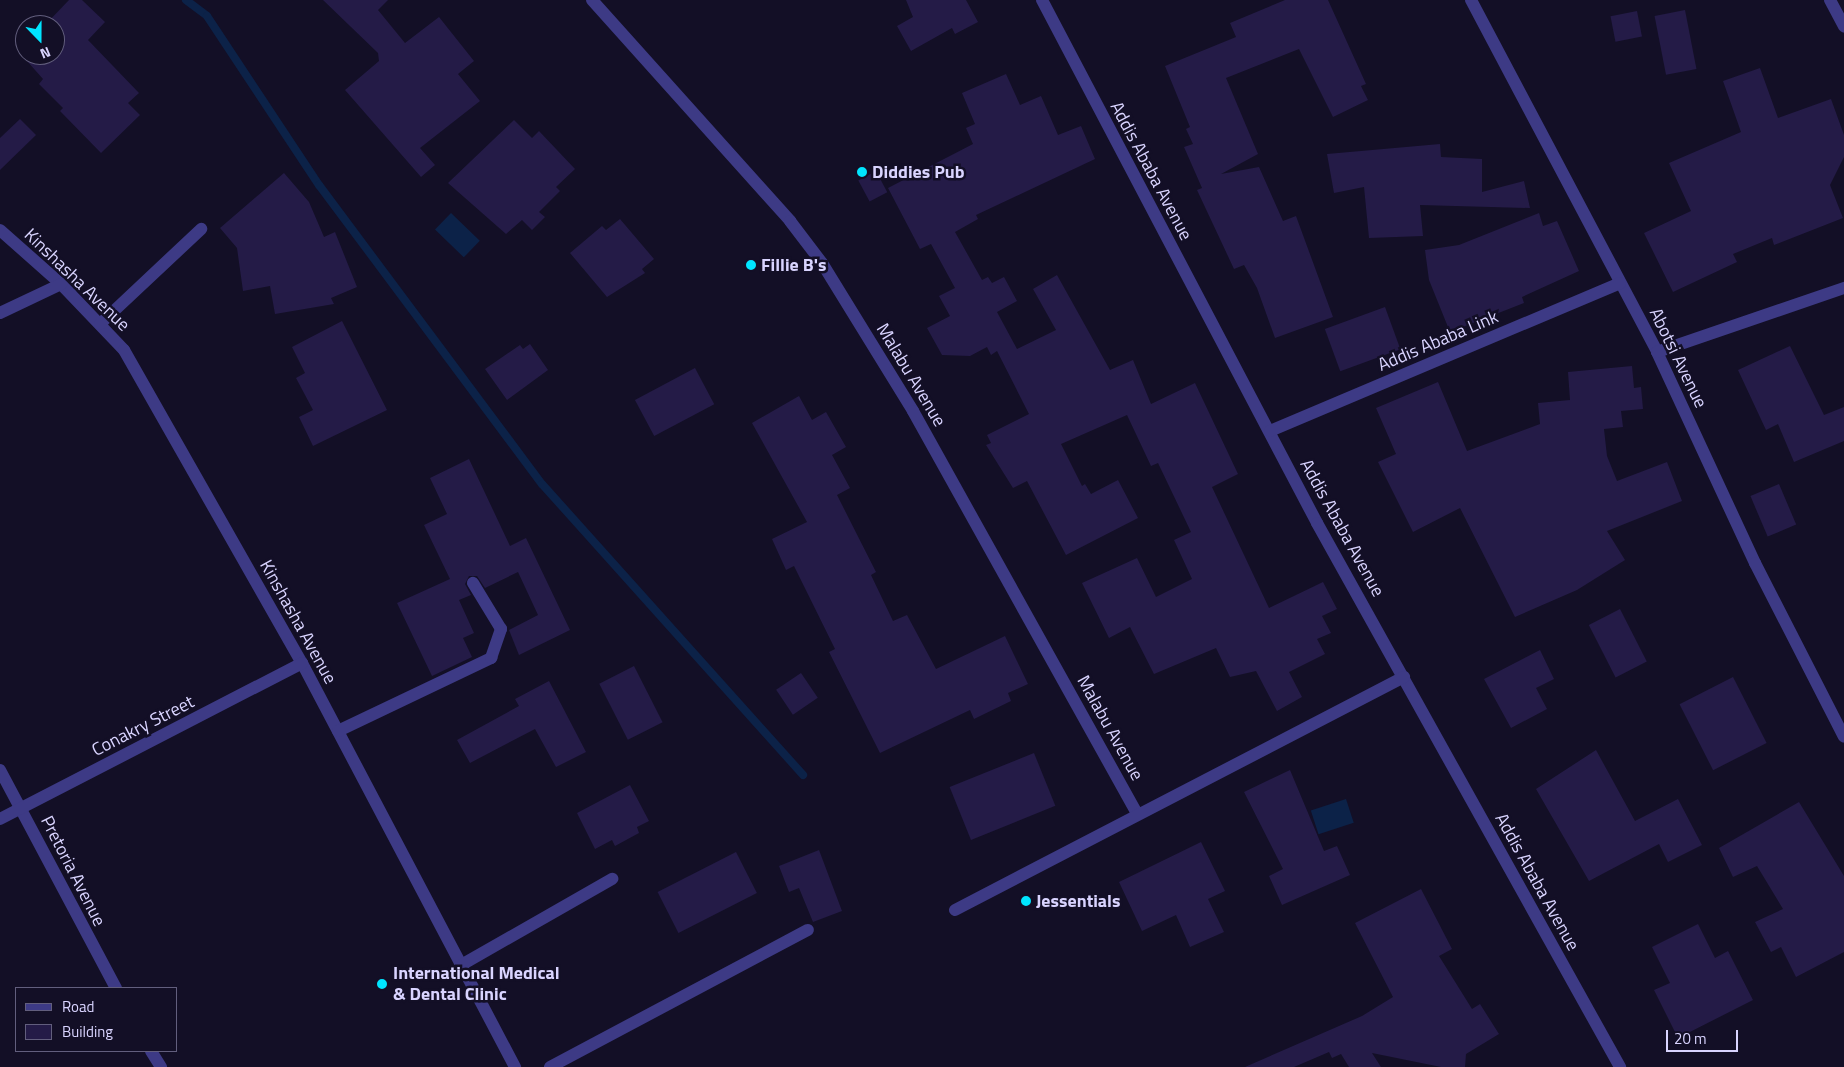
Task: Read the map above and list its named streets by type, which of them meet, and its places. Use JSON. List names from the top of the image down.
{
  "streets": {
    "street": [
      "Addis Ababa Avenue",
      "Kinshasha Avenue",
      "Addis Ababa Link",
      "Abotsi Avenue",
      "Malabu Avenue",
      "Conakry Street",
      "Pretoria Avenue"
    ]
  },
  "crossings": [
    ["Addis Ababa Avenue", "Addis Ababa Link"],
    ["Kinshasha Avenue", "Conakry Street"],
    ["Addis Ababa Link", "Abotsi Avenue"],
    ["Conakry Street", "Pretoria Avenue"]
  ],
  "places": [
    "Diddies Pub",
    "Fillie B's",
    "Jessentials",
    "International Medical & Dental Clinic"
  ],
  "legend": ["Road", "Building"],
  "scale_bar": "20 m",
  "north": "bottom"
}
